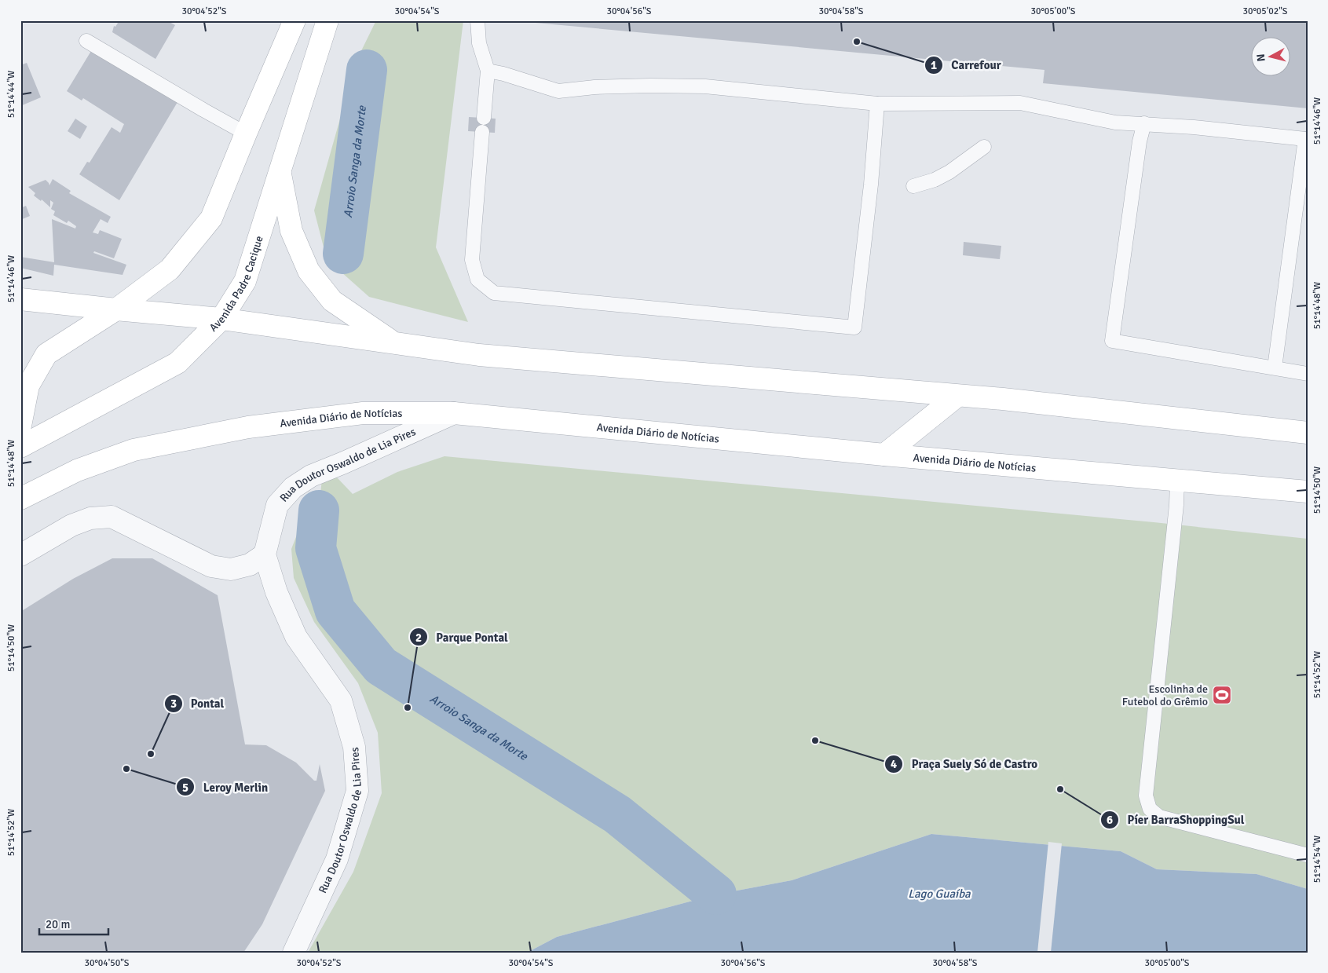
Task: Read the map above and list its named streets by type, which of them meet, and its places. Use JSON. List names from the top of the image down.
{
  "streets": {
    "main road": ["Avenida Padre Cacique", "Avenida Diário de Notícias"],
    "street": ["Rua Doutor Oswaldo de Lia Pires"]
  },
  "crossings": [
    ["Avenida Diário de Notícias", "Rua Doutor Oswaldo de Lia Pires"]
  ],
  "water": ["Arroio Sanga da Morte", "Lago Guaíba"],
  "places": {
    "other": [
      "Carrefour",
      "Parque Pontal",
      "Praça Suely Só de Castro",
      "Pontal",
      "Leroy Merlin",
      "Píer BarraShoppingSul"
    ],
    "sports": ["Escolinha de Futebol do Grêmio"]
  },
  "scale_bar": "20 m",
  "north": "left",
  "coordinates": [
    "30°04'52\"S",
    "30°04'54\"S",
    "30°04'56\"S",
    "30°04'58\"S",
    "30°05'00\"S",
    "30°05'02\"S",
    "51°14'44\"W",
    "51°14'46\"W",
    "51°14'48\"W",
    "51°14'50\"W",
    "51°14'52\"W",
    "51°14'54\"W",
    "30°04'50\"S"
  ]
}
